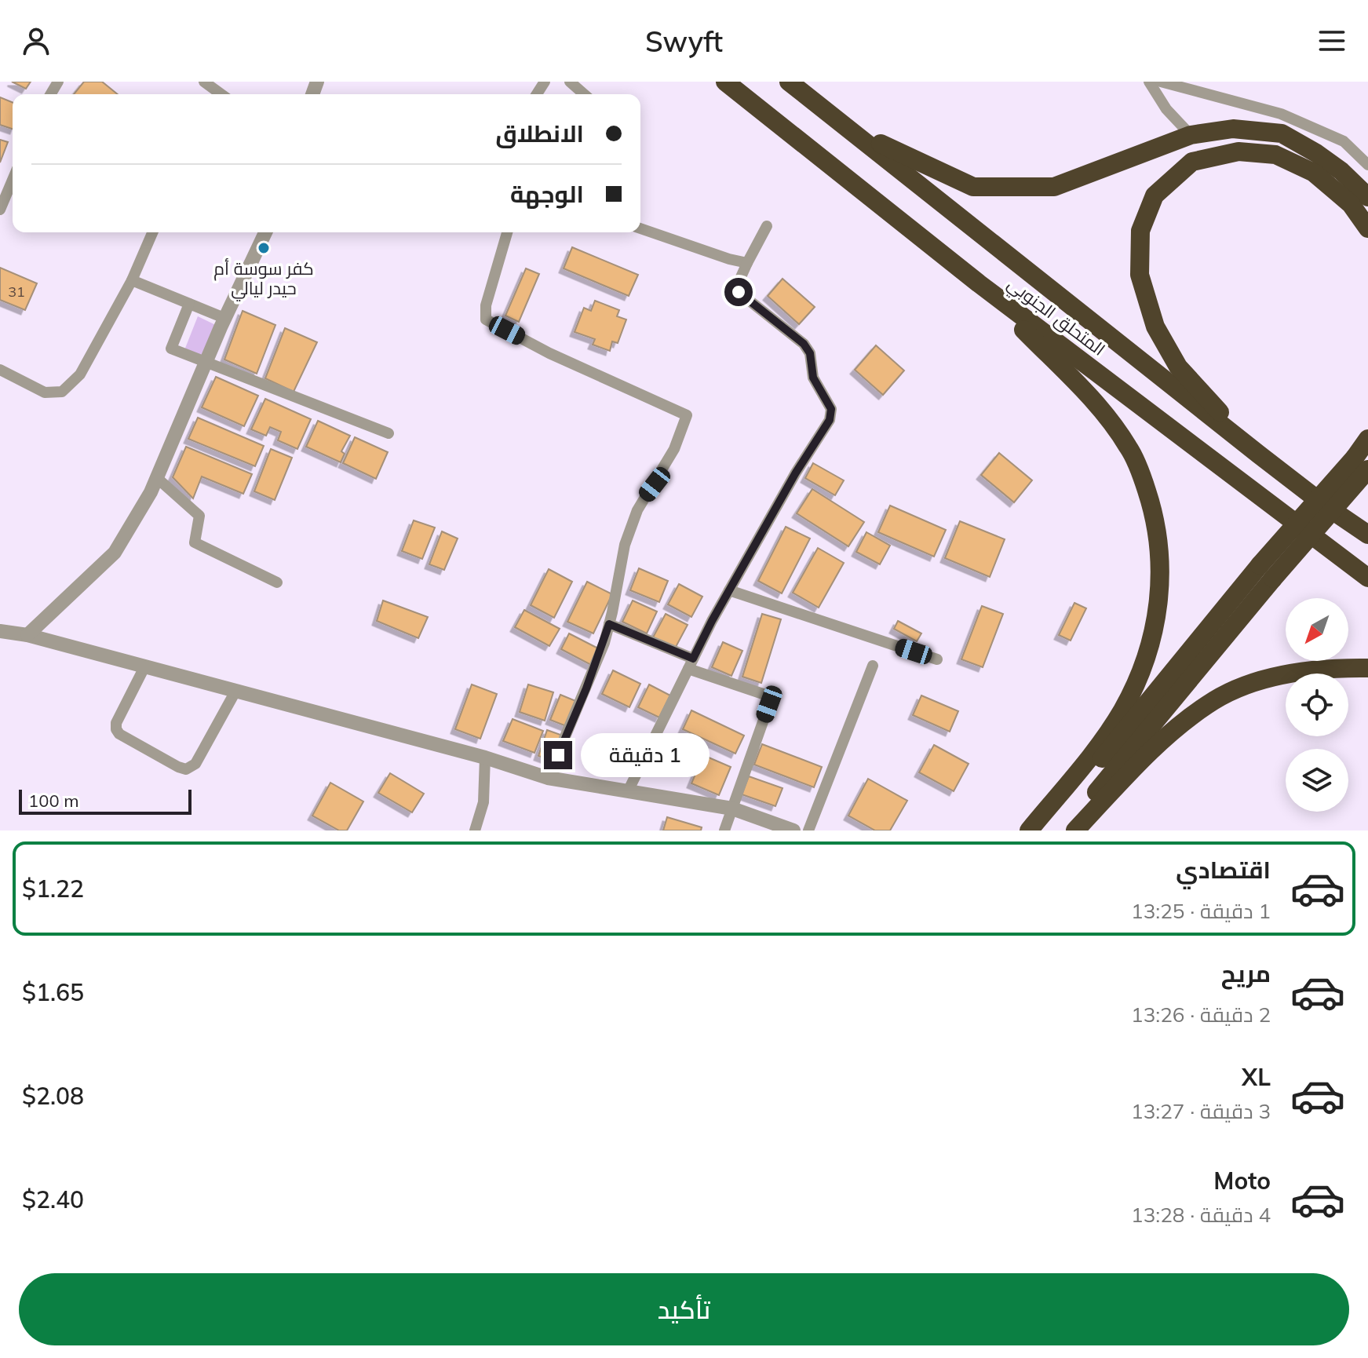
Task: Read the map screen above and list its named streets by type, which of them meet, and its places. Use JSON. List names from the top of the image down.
{
  "streets": {
    "highway": ["المتحلق الجنوبي"]
  },
  "places": ["كفر سوسة أم حيدر ليالي"],
  "house_numbers": ["31"],
  "scale_bar": "100 m",
  "north": "bottom left",
  "page": {
    "header": "Swyft",
    "banner": ["الانطلاق", "الوجهة"],
    "bubble": "1 دقيقة",
    "scale": "100 m",
    "list": [
      {
        "name": "اقتصادي",
        "note": "1 دقيقة · 13:25",
        "value": "$1.22"
      },
      {
        "name": "مريح",
        "note": "2 دقيقة · 13:26",
        "value": "$1.65"
      },
      {
        "name": "XL",
        "note": "3 دقيقة · 13:27",
        "value": "$2.08"
      },
      {
        "name": "Moto",
        "note": "4 دقيقة · 13:28",
        "value": "$2.40"
      }
    ],
    "buttons": "تأكيد"
  }
}
